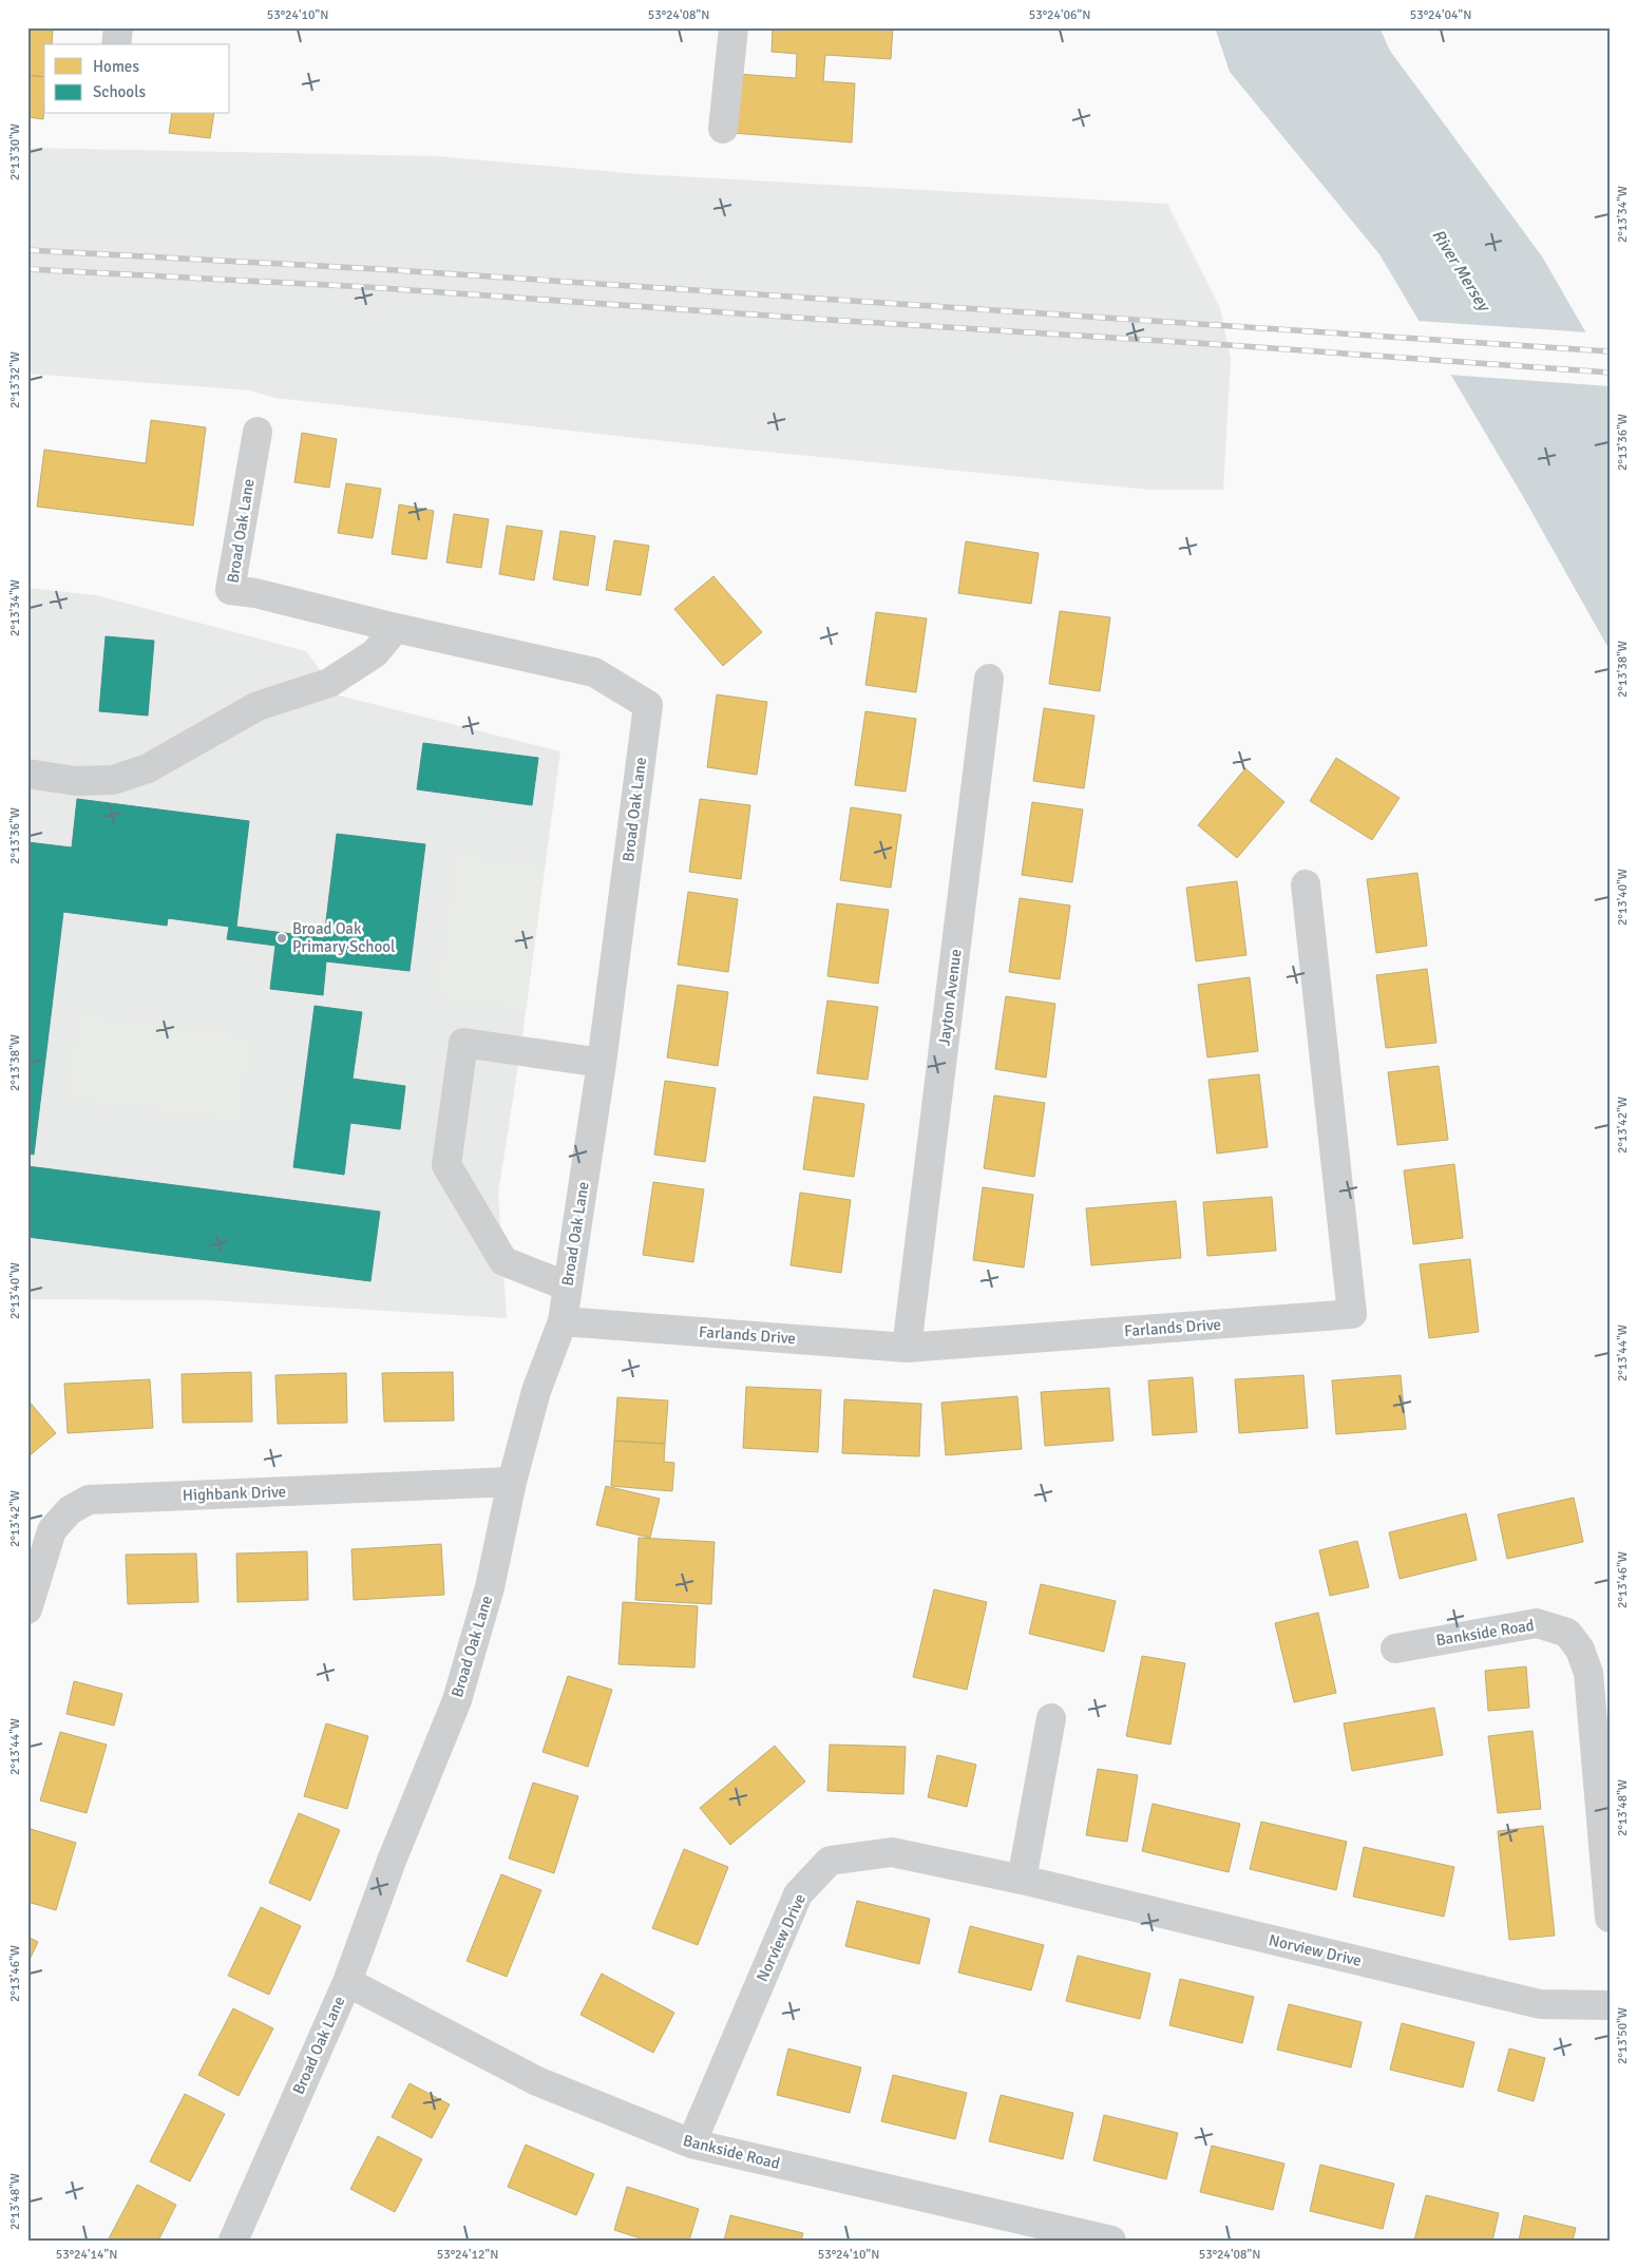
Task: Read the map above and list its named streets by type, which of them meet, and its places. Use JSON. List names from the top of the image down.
{
  "streets": {
    "street": [
      "Broad Oak Lane",
      "Jayton Avenue",
      "Farlands Drive",
      "Highbank Drive",
      "Bankside Road",
      "Norview Drive"
    ]
  },
  "crossings": [
    ["Broad Oak Lane", "Farlands Drive"],
    ["Broad Oak Lane", "Highbank Drive"],
    ["Broad Oak Lane", "Bankside Road"],
    ["Jayton Avenue", "Farlands Drive"],
    ["Bankside Road", "Norview Drive"]
  ],
  "water": ["River Mersey"],
  "places": ["Broad Oak Primary School"],
  "legend": ["Homes", "Schools"],
  "coordinates": [
    "53°24'10\"N",
    "53°24'08\"N",
    "53°24'06\"N",
    "53°24'04\"N",
    "2°13'30\"W",
    "2°13'34\"W",
    "2°13'32\"W",
    "2°13'36\"W",
    "2°13'38\"W",
    "2°13'40\"W",
    "2°13'42\"W",
    "2°13'44\"W",
    "2°13'46\"W",
    "2°13'48\"W",
    "2°13'50\"W",
    "53°24'14\"N",
    "53°24'12\"N"
  ]
}
